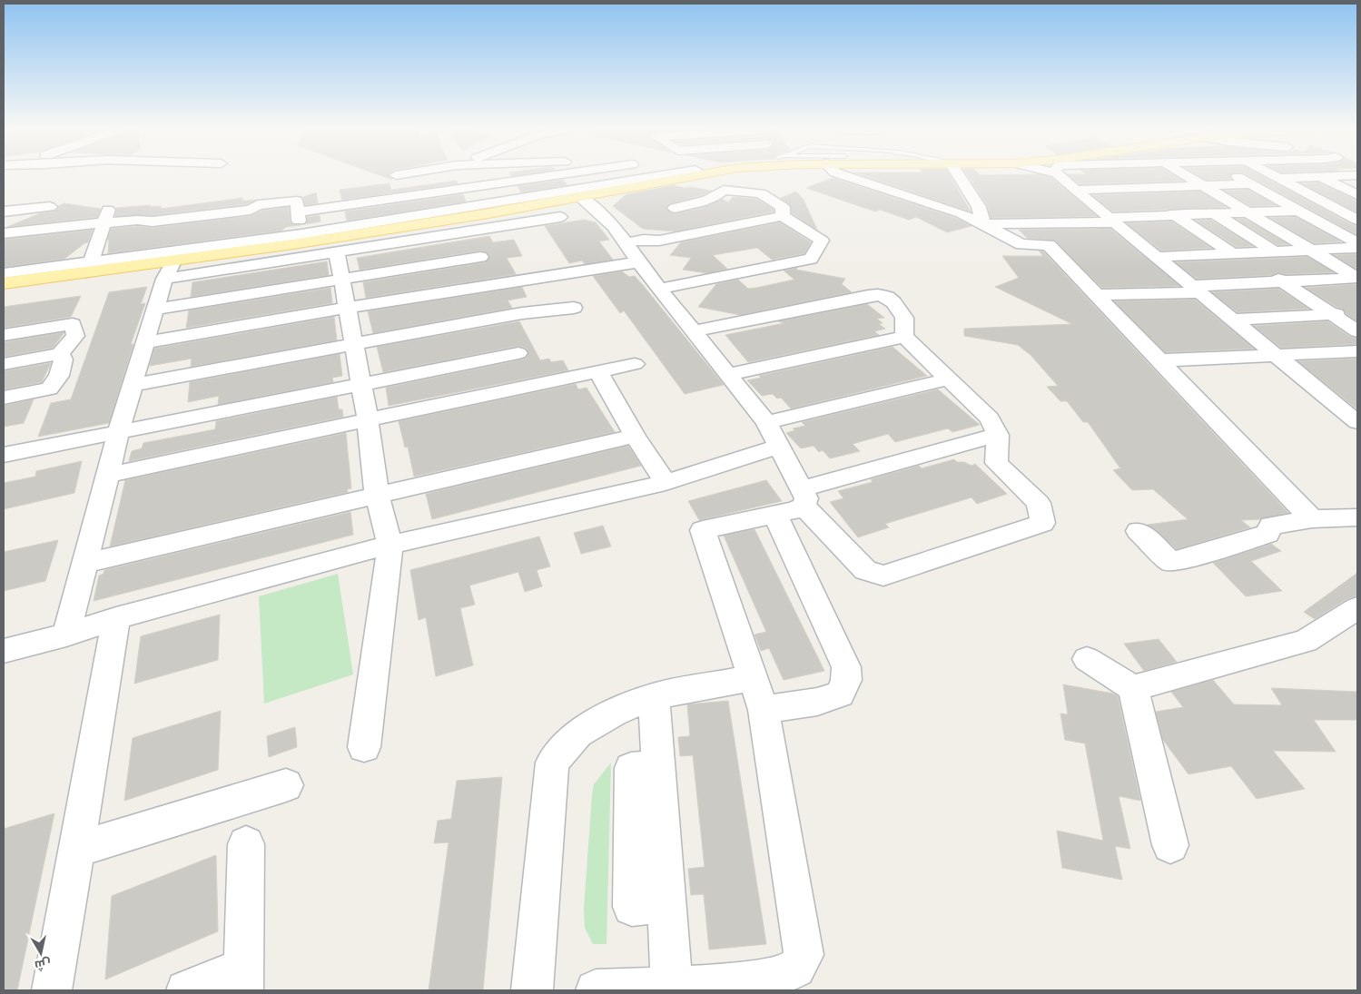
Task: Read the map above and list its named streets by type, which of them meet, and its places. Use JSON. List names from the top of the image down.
{
  "north": "bottom"
}
